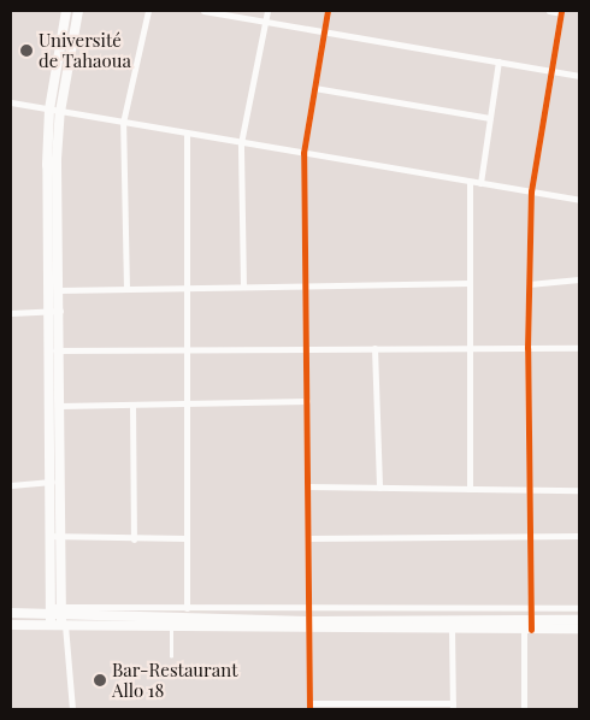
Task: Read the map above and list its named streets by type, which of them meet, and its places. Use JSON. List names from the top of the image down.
{
  "places": ["Université de Tahaoua", "Bar-Restaurant Allo 18"]
}
